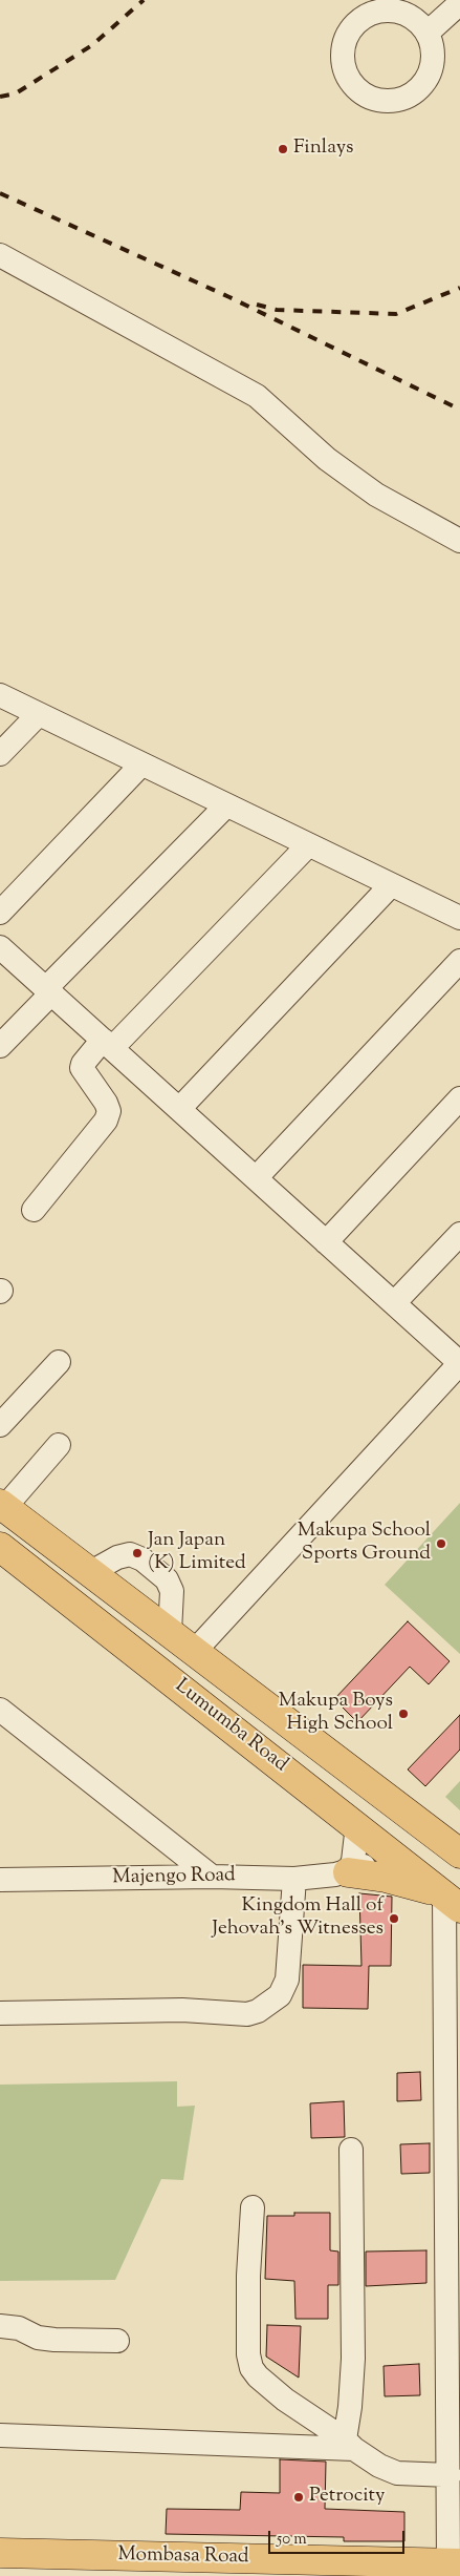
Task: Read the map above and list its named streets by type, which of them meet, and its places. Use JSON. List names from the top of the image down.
{
  "streets": {
    "main road": ["Lumumba Road", "Mombasa Road"],
    "street": ["Majengo Road"]
  },
  "crossings": [
    ["Lumumba Road", "Majengo Road"]
  ],
  "places": [
    "Finlays",
    "Makupa School Sports Ground",
    "Jan Japan (K) Limited",
    "Makupa Boys High School",
    "Kingdom Hall of Jehovah's Witnesses",
    "Petrocity"
  ],
  "scale_bar": "50 m"
}
